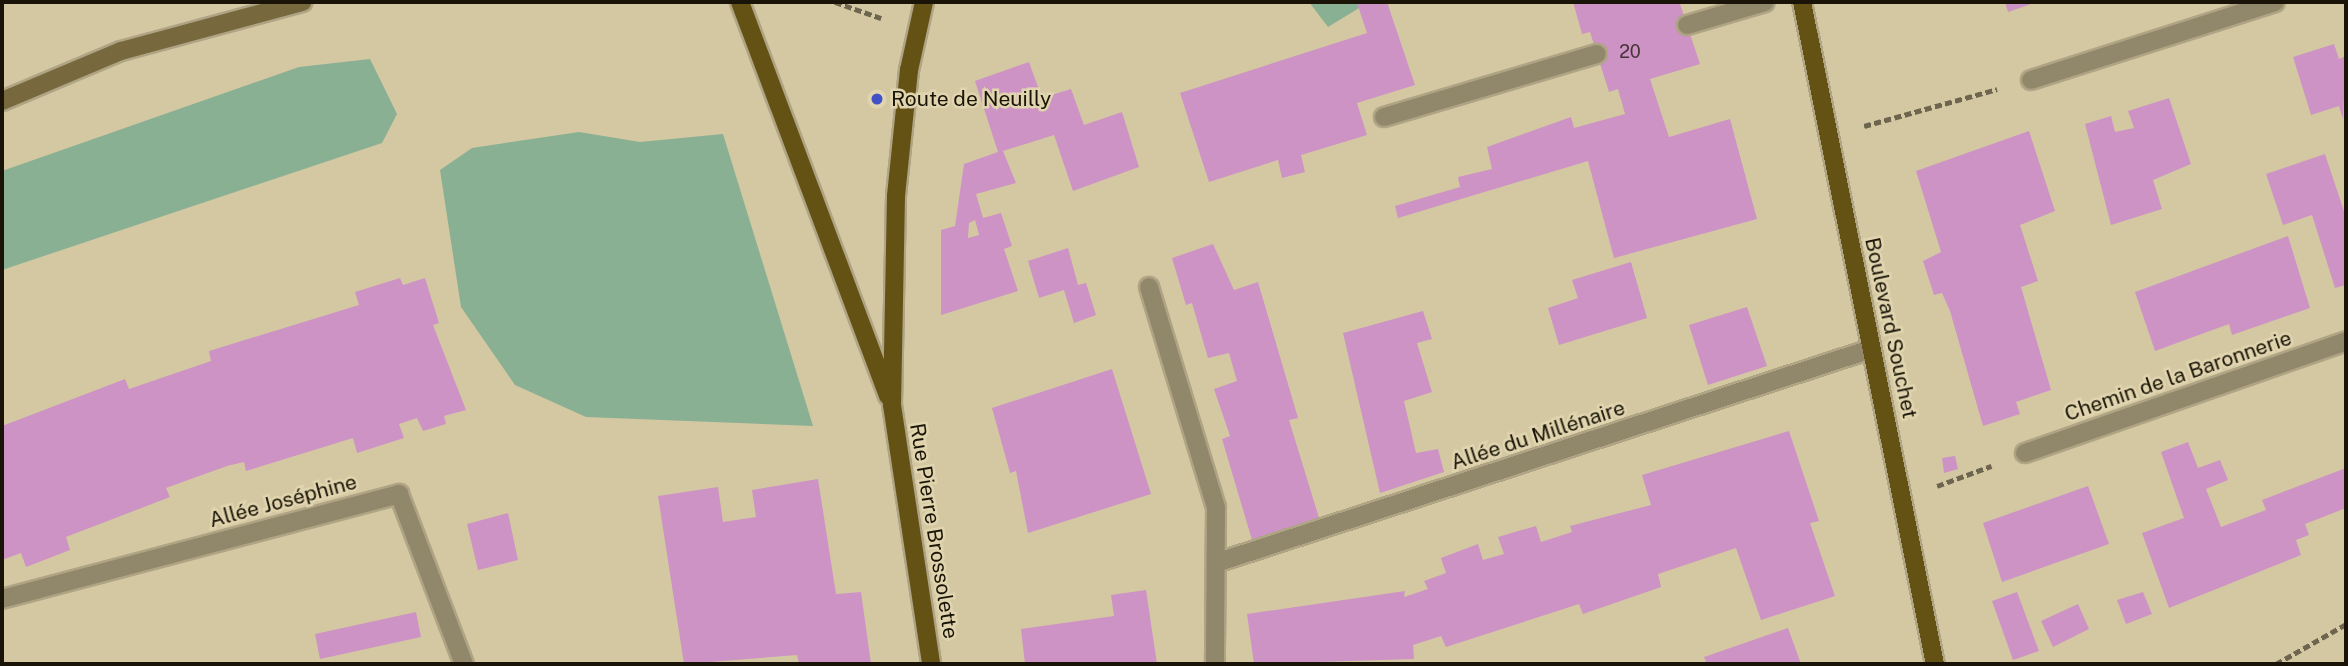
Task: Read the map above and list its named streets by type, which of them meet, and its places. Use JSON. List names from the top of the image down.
{
  "streets": {
    "main road": ["Boulevard Souchet", "Rue Pierre Brossolette"],
    "street": ["Chemin de la Baronnerie", "Allée du Millénaire", "Allée Joséphine"]
  },
  "crossings": [
    ["Boulevard Souchet", "Allée du Millénaire"]
  ],
  "places": ["Route de Neuilly"],
  "house_numbers": ["20"]
}
